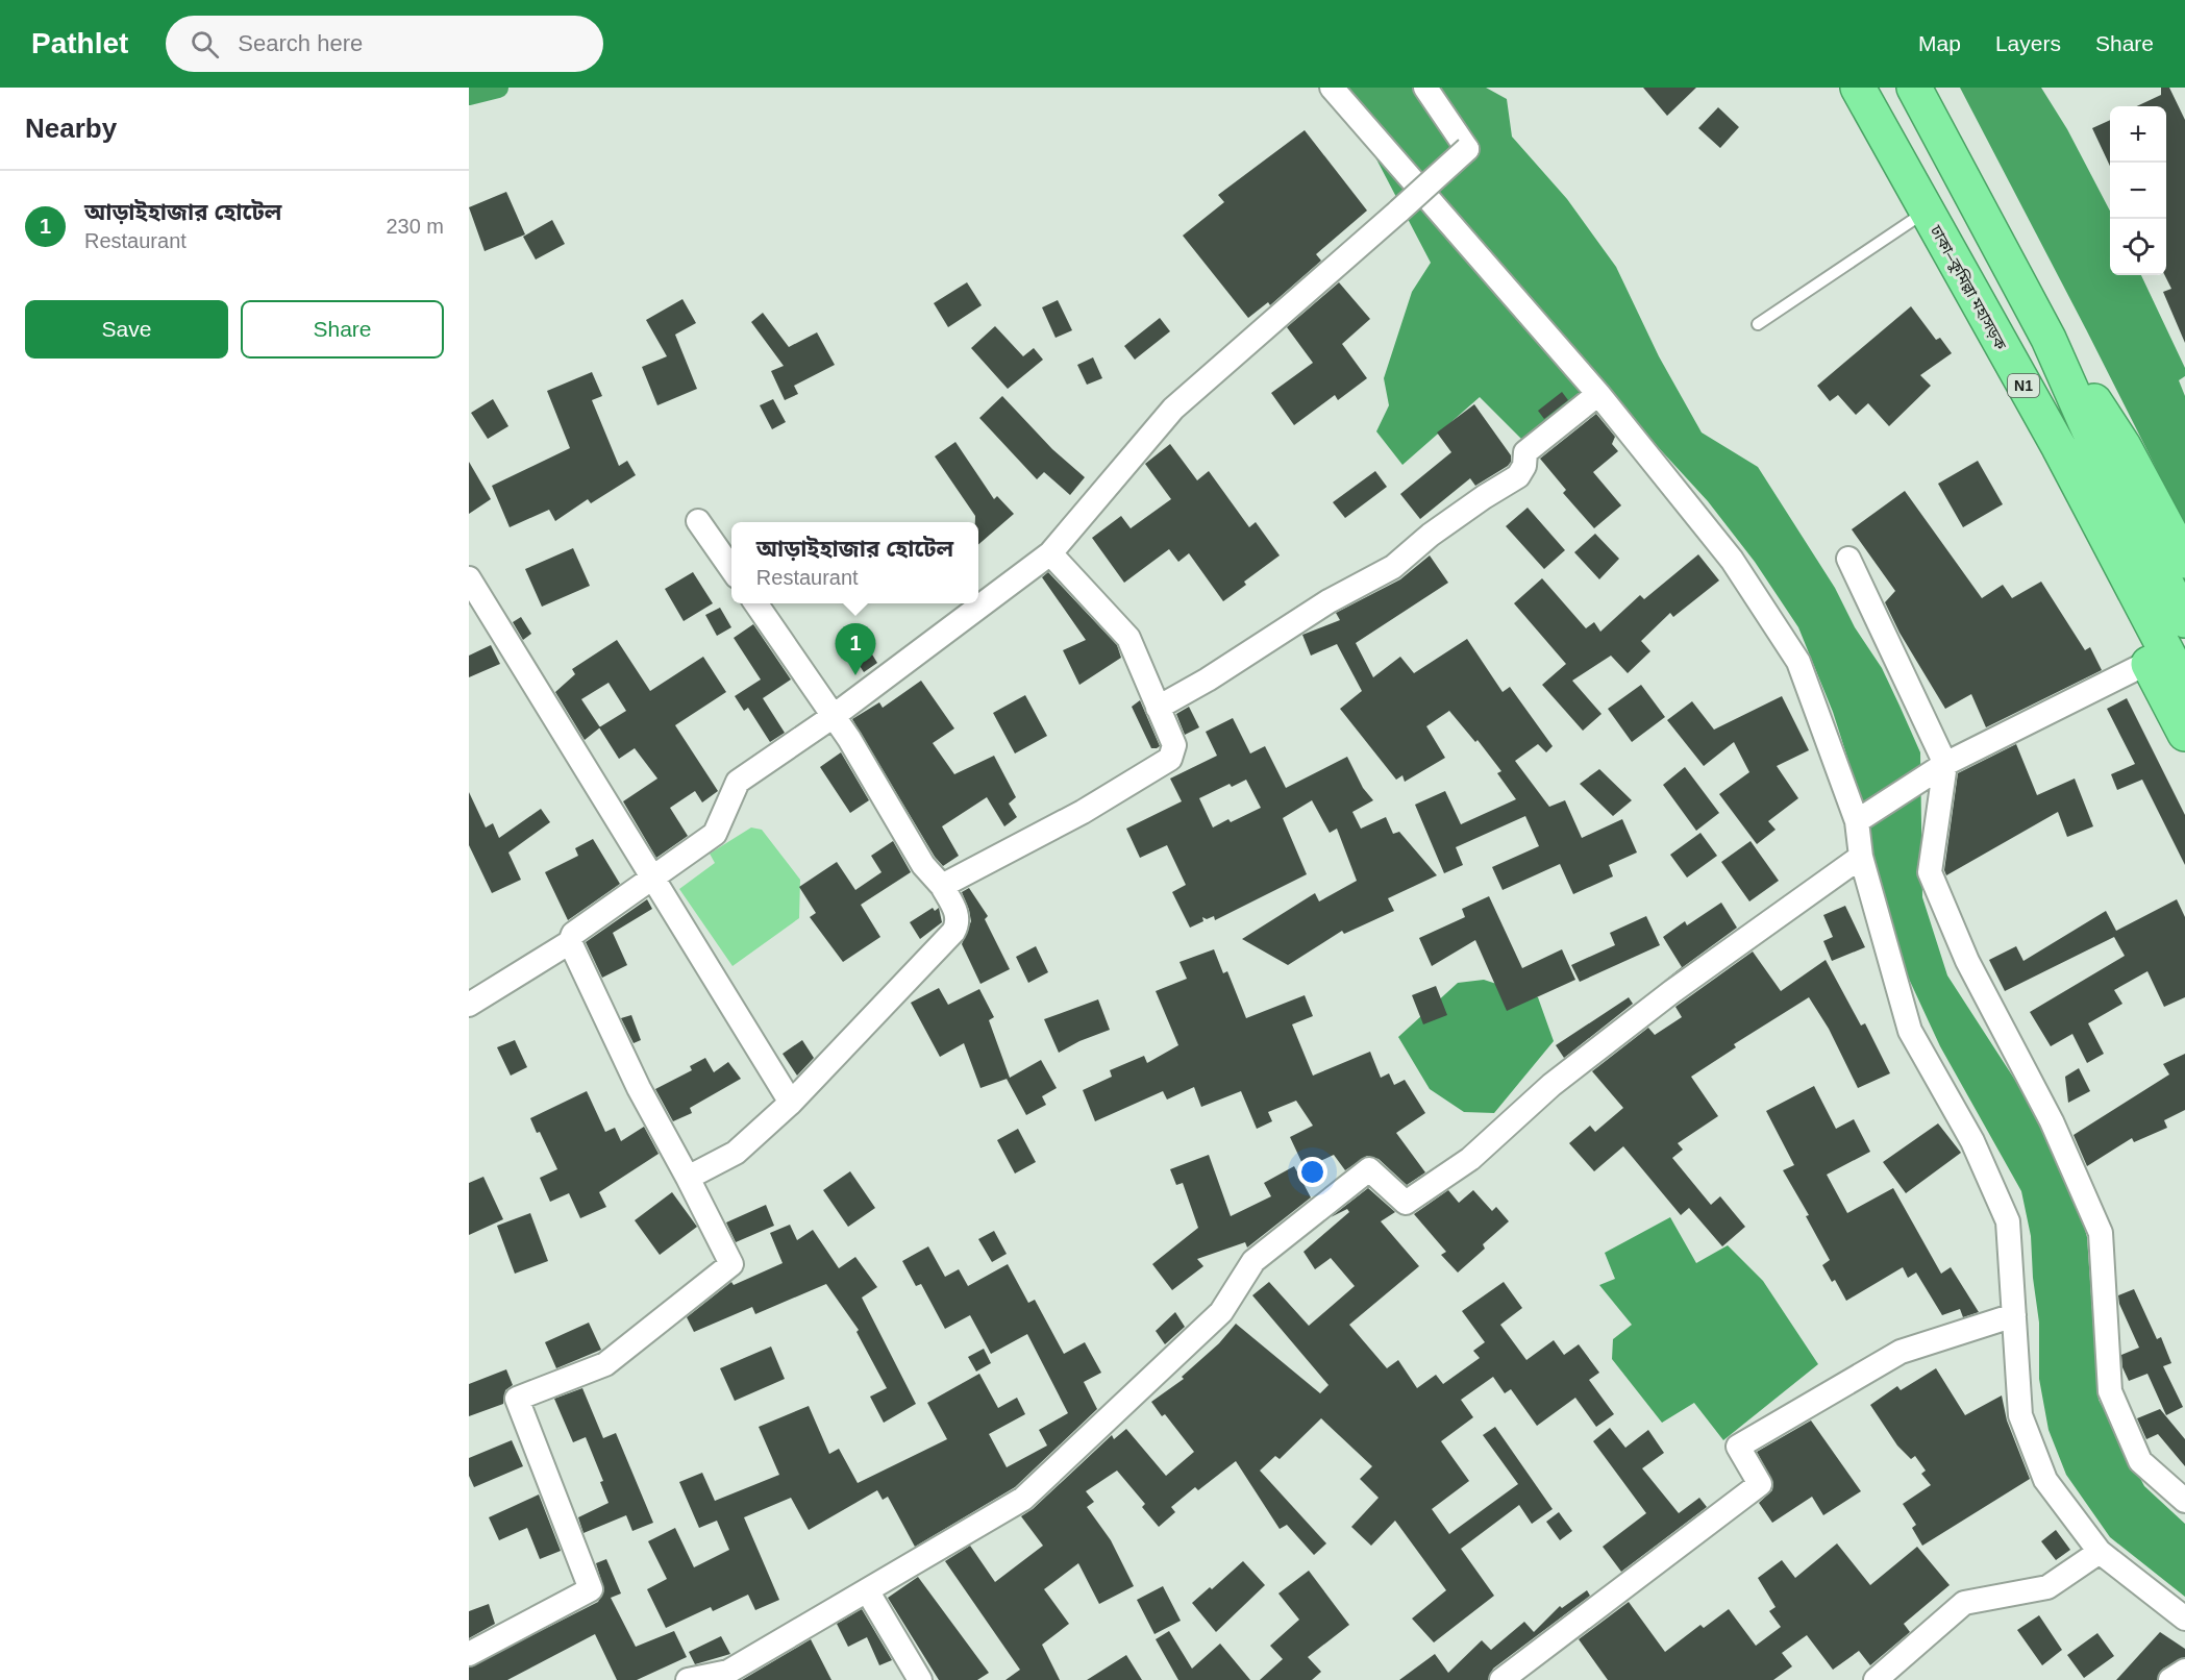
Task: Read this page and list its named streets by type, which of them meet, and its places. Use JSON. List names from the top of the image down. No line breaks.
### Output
{"streets":{"highway":["ঢাকা–কুমিল্লা মহাসড়ক","N1"]},"page":{"header":"Pathlet","search":"Search here","nav":["Map","Layers","Share"],"heading":"Nearby","map_buttons":["+","−"],"list":[{"mark":"1","name":"আড়াইহাজার হোটেল","note":"Restaurant","value":"230 m"}],"buttons":["Save","Share"],"popup":["আড়াইহাজার হোটেল","Restaurant"],"pins":"1"}}
